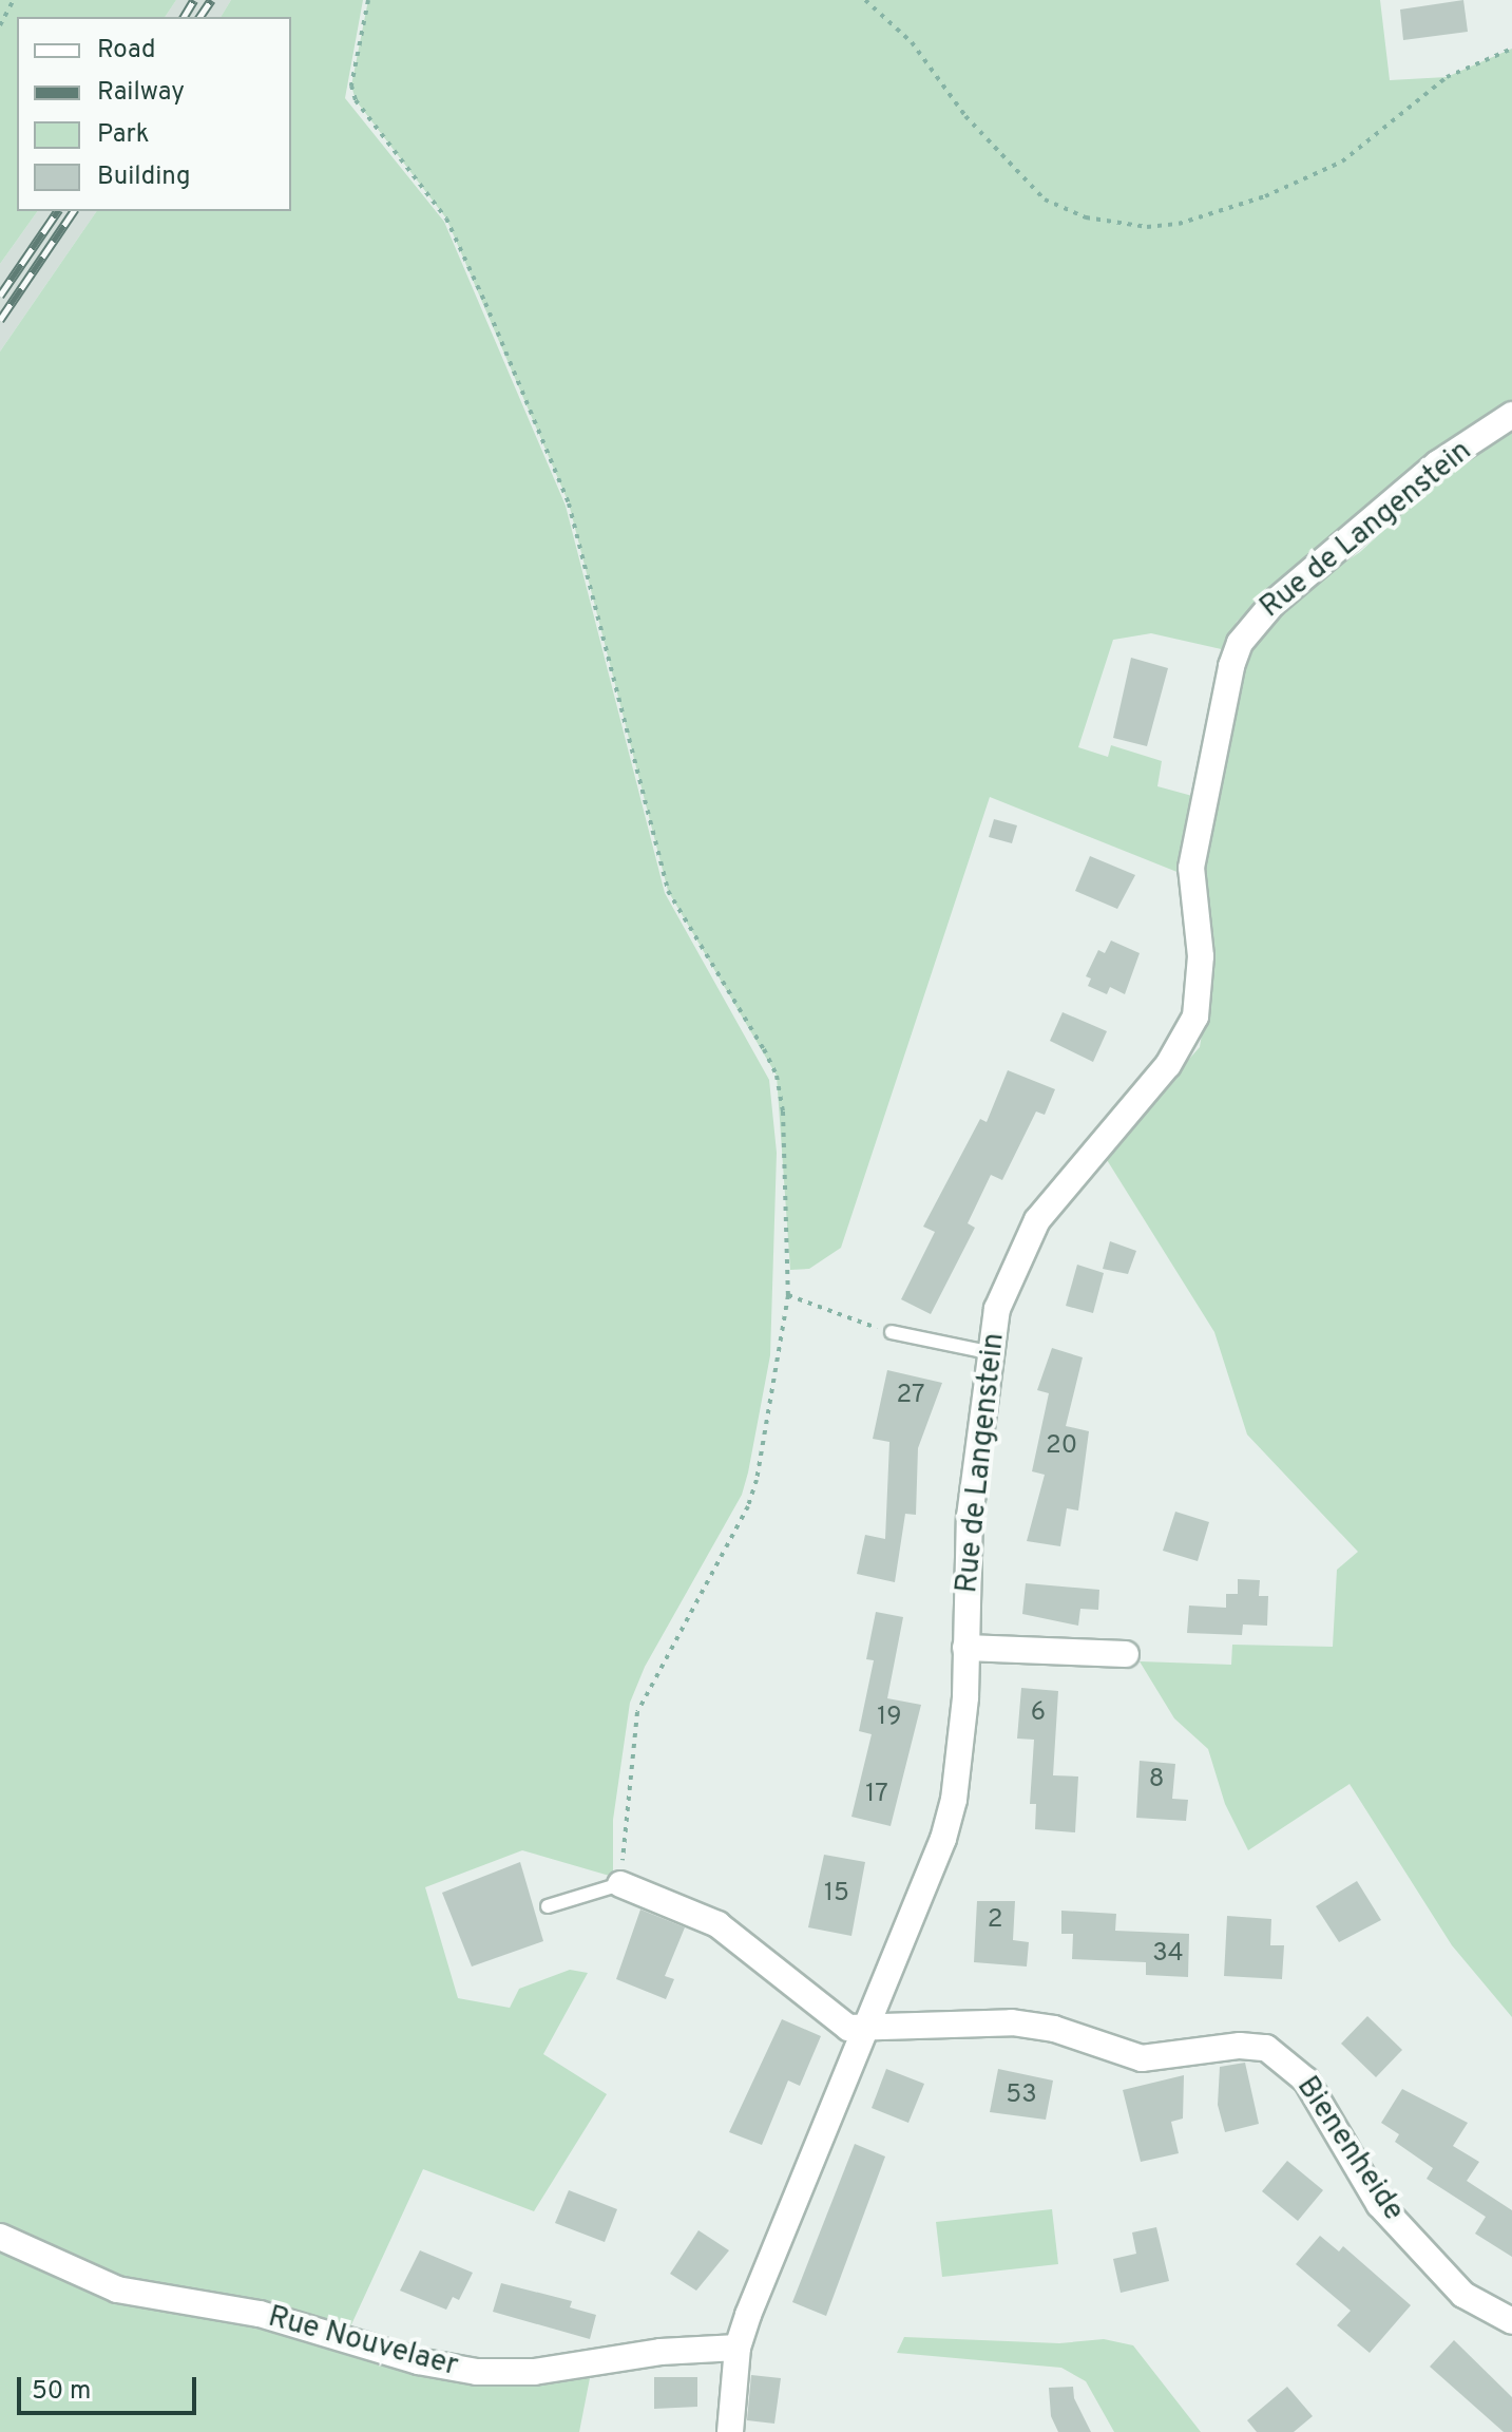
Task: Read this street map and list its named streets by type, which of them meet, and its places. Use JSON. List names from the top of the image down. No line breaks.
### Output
{"streets":{"street":["Rue de Langenstein","Bienenheide","Rue Nouvelaer"]},"crossings":[["Rue de Langenstein","Bienenheide"]],"house_numbers":["27","20","6","19","8","17","15","2","34","53"],"legend":["Road","Railway","Park","Building"],"scale_bar":"50 m"}
